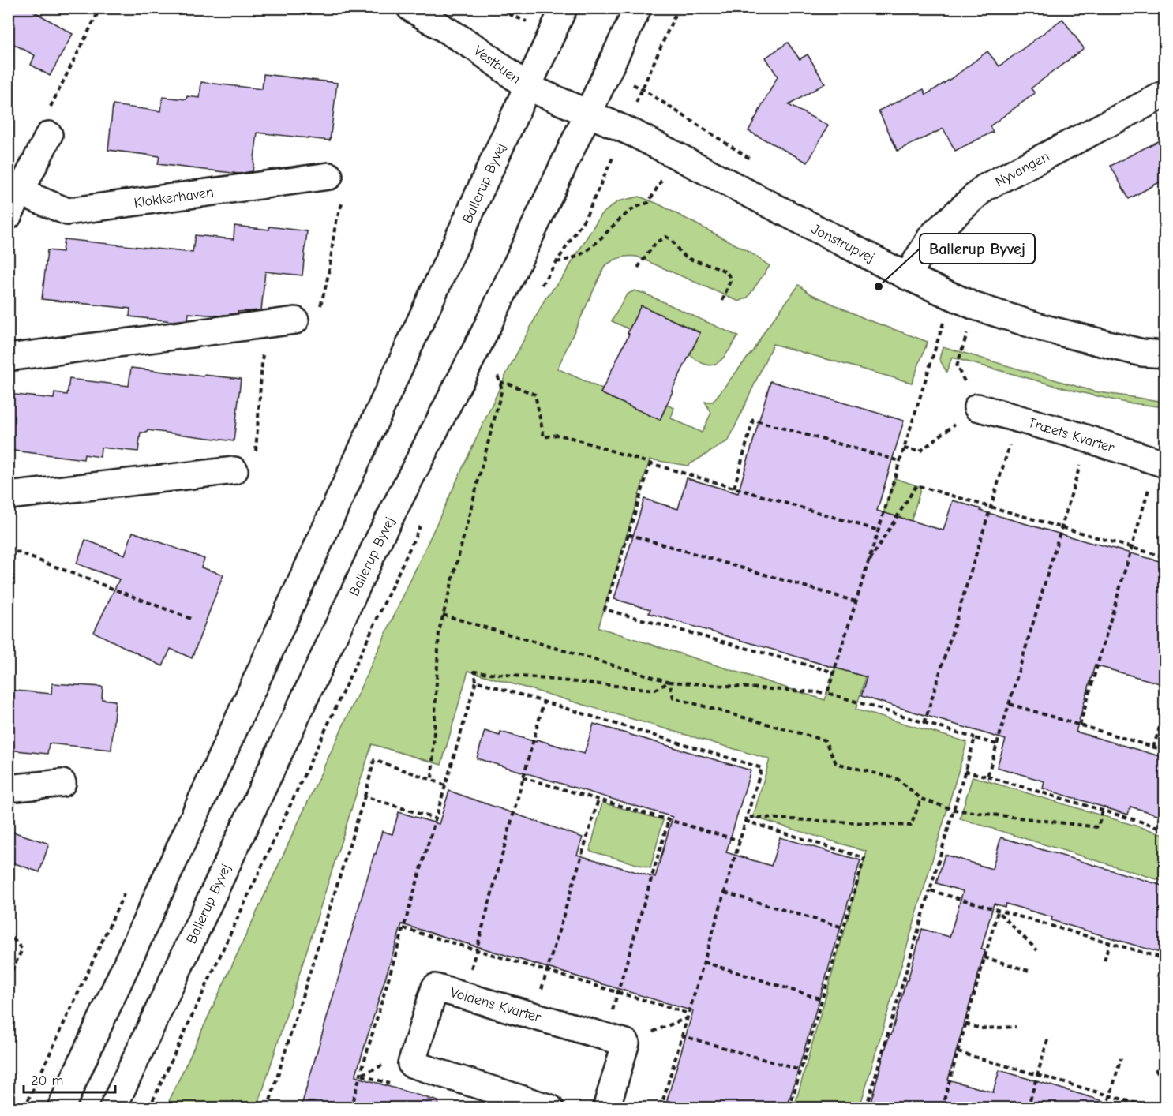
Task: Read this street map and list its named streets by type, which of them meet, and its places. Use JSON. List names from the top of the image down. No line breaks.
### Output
{"streets":{"street":["Vestbuen","Nyvangen","Ballerup Byvej","Klokkerhaven","Jonstrupvej","Træets Kvarter","Voldens Kvarter"]},"crossings":[["Vestbuen","Ballerup Byvej"],["Vestbuen","Jonstrupvej"],["Nyvangen","Jonstrupvej"],["Ballerup Byvej","Jonstrupvej"]],"places":["Ballerup Byvej"],"scale_bar":"20 m"}
